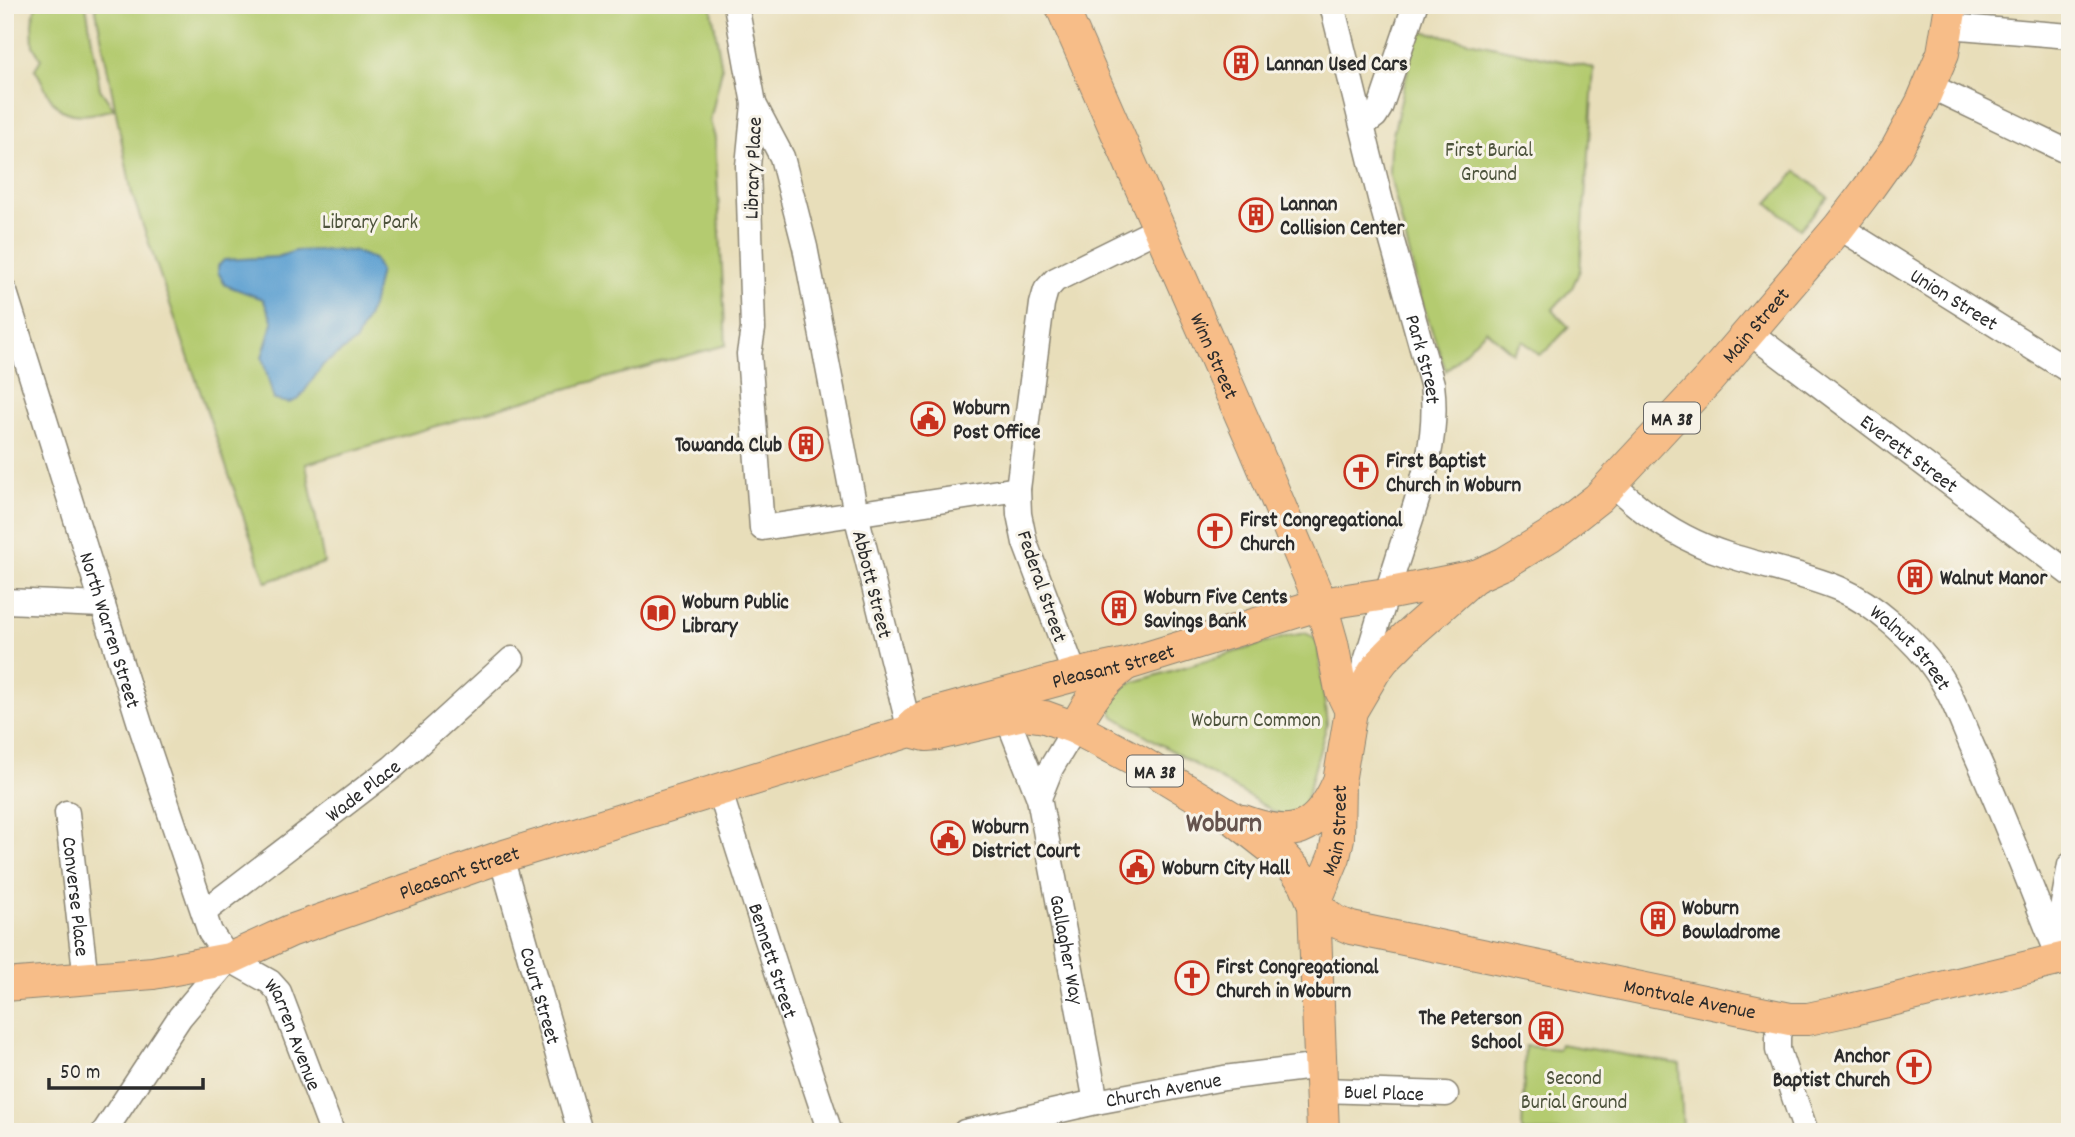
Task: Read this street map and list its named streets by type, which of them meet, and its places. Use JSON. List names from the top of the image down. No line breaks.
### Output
{"streets":{"main road":["Main Street","Winn Street","MA 38","Pleasant Street","Montvale Avenue"],"street":["Library Place","Union Street","Park Street","Everett Street","Abbott Street","Federal Street","North Warren Street","Walnut Street","Wade Place","Converse Place","Gallagher Way","Bennett Street","Court Street","Warren Avenue","Church Avenue","Buel Place"]},"crossings":[["Library Place","Abbott Street"],["Union Street","Main Street"],["Main Street","Winn Street"],["Main Street","Park Street"],["Main Street","MA 38"],["Main Street","Everett Street"],["Main Street","Walnut Street"],["Main Street","Pleasant Street"],["Main Street","Montvale Avenue"],["Main Street","Church Avenue"],["Main Street","Buel Place"],["Winn Street","Park Street"],["Winn Street","Federal Street"],["Winn Street","Pleasant Street"],["MA 38","Pleasant Street"],["MA 38","Montvale Avenue"],["Abbott Street","Federal Street"],["Abbott Street","Pleasant Street"],["Federal Street","Pleasant Street"],["North Warren Street","Pleasant Street"],["North Warren Street","Wade Place"],["North Warren Street","Warren Avenue"],["Walnut Street","Montvale Avenue"],["Pleasant Street","Converse Place"],["Pleasant Street","Gallagher Way"],["Pleasant Street","Bennett Street"],["Pleasant Street","Court Street"],["Pleasant Street","Warren Avenue"],["Gallagher Way","Church Avenue"],["Church Avenue","Buel Place"]],"districts":["Woburn"],"parks":["First Burial Ground","Library Park","Woburn Common","Second Burial Ground"],"places":{"building":["Lannan Used Cars","Lannan Collision Center","Towanda Club","Walnut Manor","Woburn Five Cents Savings Bank","Woburn Bowladrome","The Peterson School"],"public building":["Woburn Post Office","Woburn District Court","Woburn City Hall"],"church":["First Baptist Church in Woburn","First Congregational Church","First Congregational Church in Woburn","Anchor Baptist Church"],"library":["Woburn Public Library"]},"scale_bar":"50 m"}
